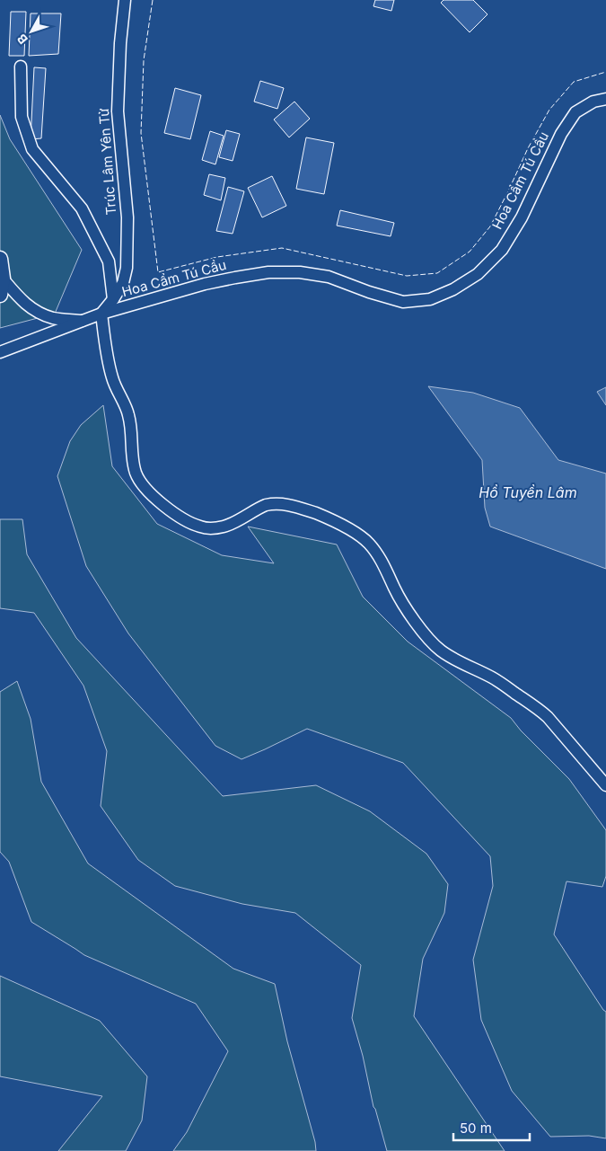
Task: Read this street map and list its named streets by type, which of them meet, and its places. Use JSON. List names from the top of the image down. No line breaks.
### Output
{"streets":{"street":["Trúc Lâm Yên Tử","Hoa Cẩm Tú Cầu"]},"crossings":[["Trúc Lâm Yên Tử","Hoa Cẩm Tú Cầu"]],"water":["Hồ Tuyền Lâm"],"scale_bar":"50 m","north":"bottom left"}
